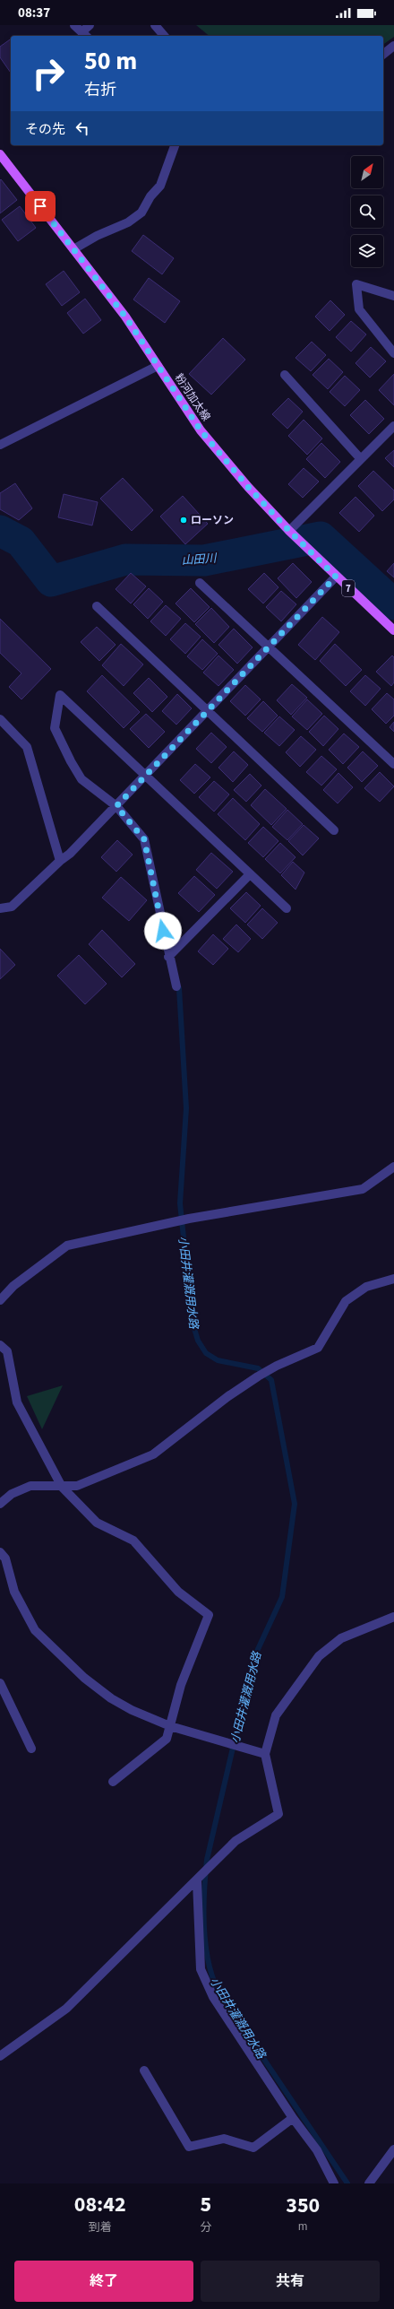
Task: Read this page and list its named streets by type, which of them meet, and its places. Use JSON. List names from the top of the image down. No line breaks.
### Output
{"streets":{"main road":["粉河加太線","7"]},"water":["山田川","小田井灌漑用水路"],"places":["ローソン"],"north":"top right","page":{"status":"08:37","turn":["50 m","右折"],"then":"その先","eta":["08:42","到着","5","分","350","m"],"buttons":["終了","共有"]}}
